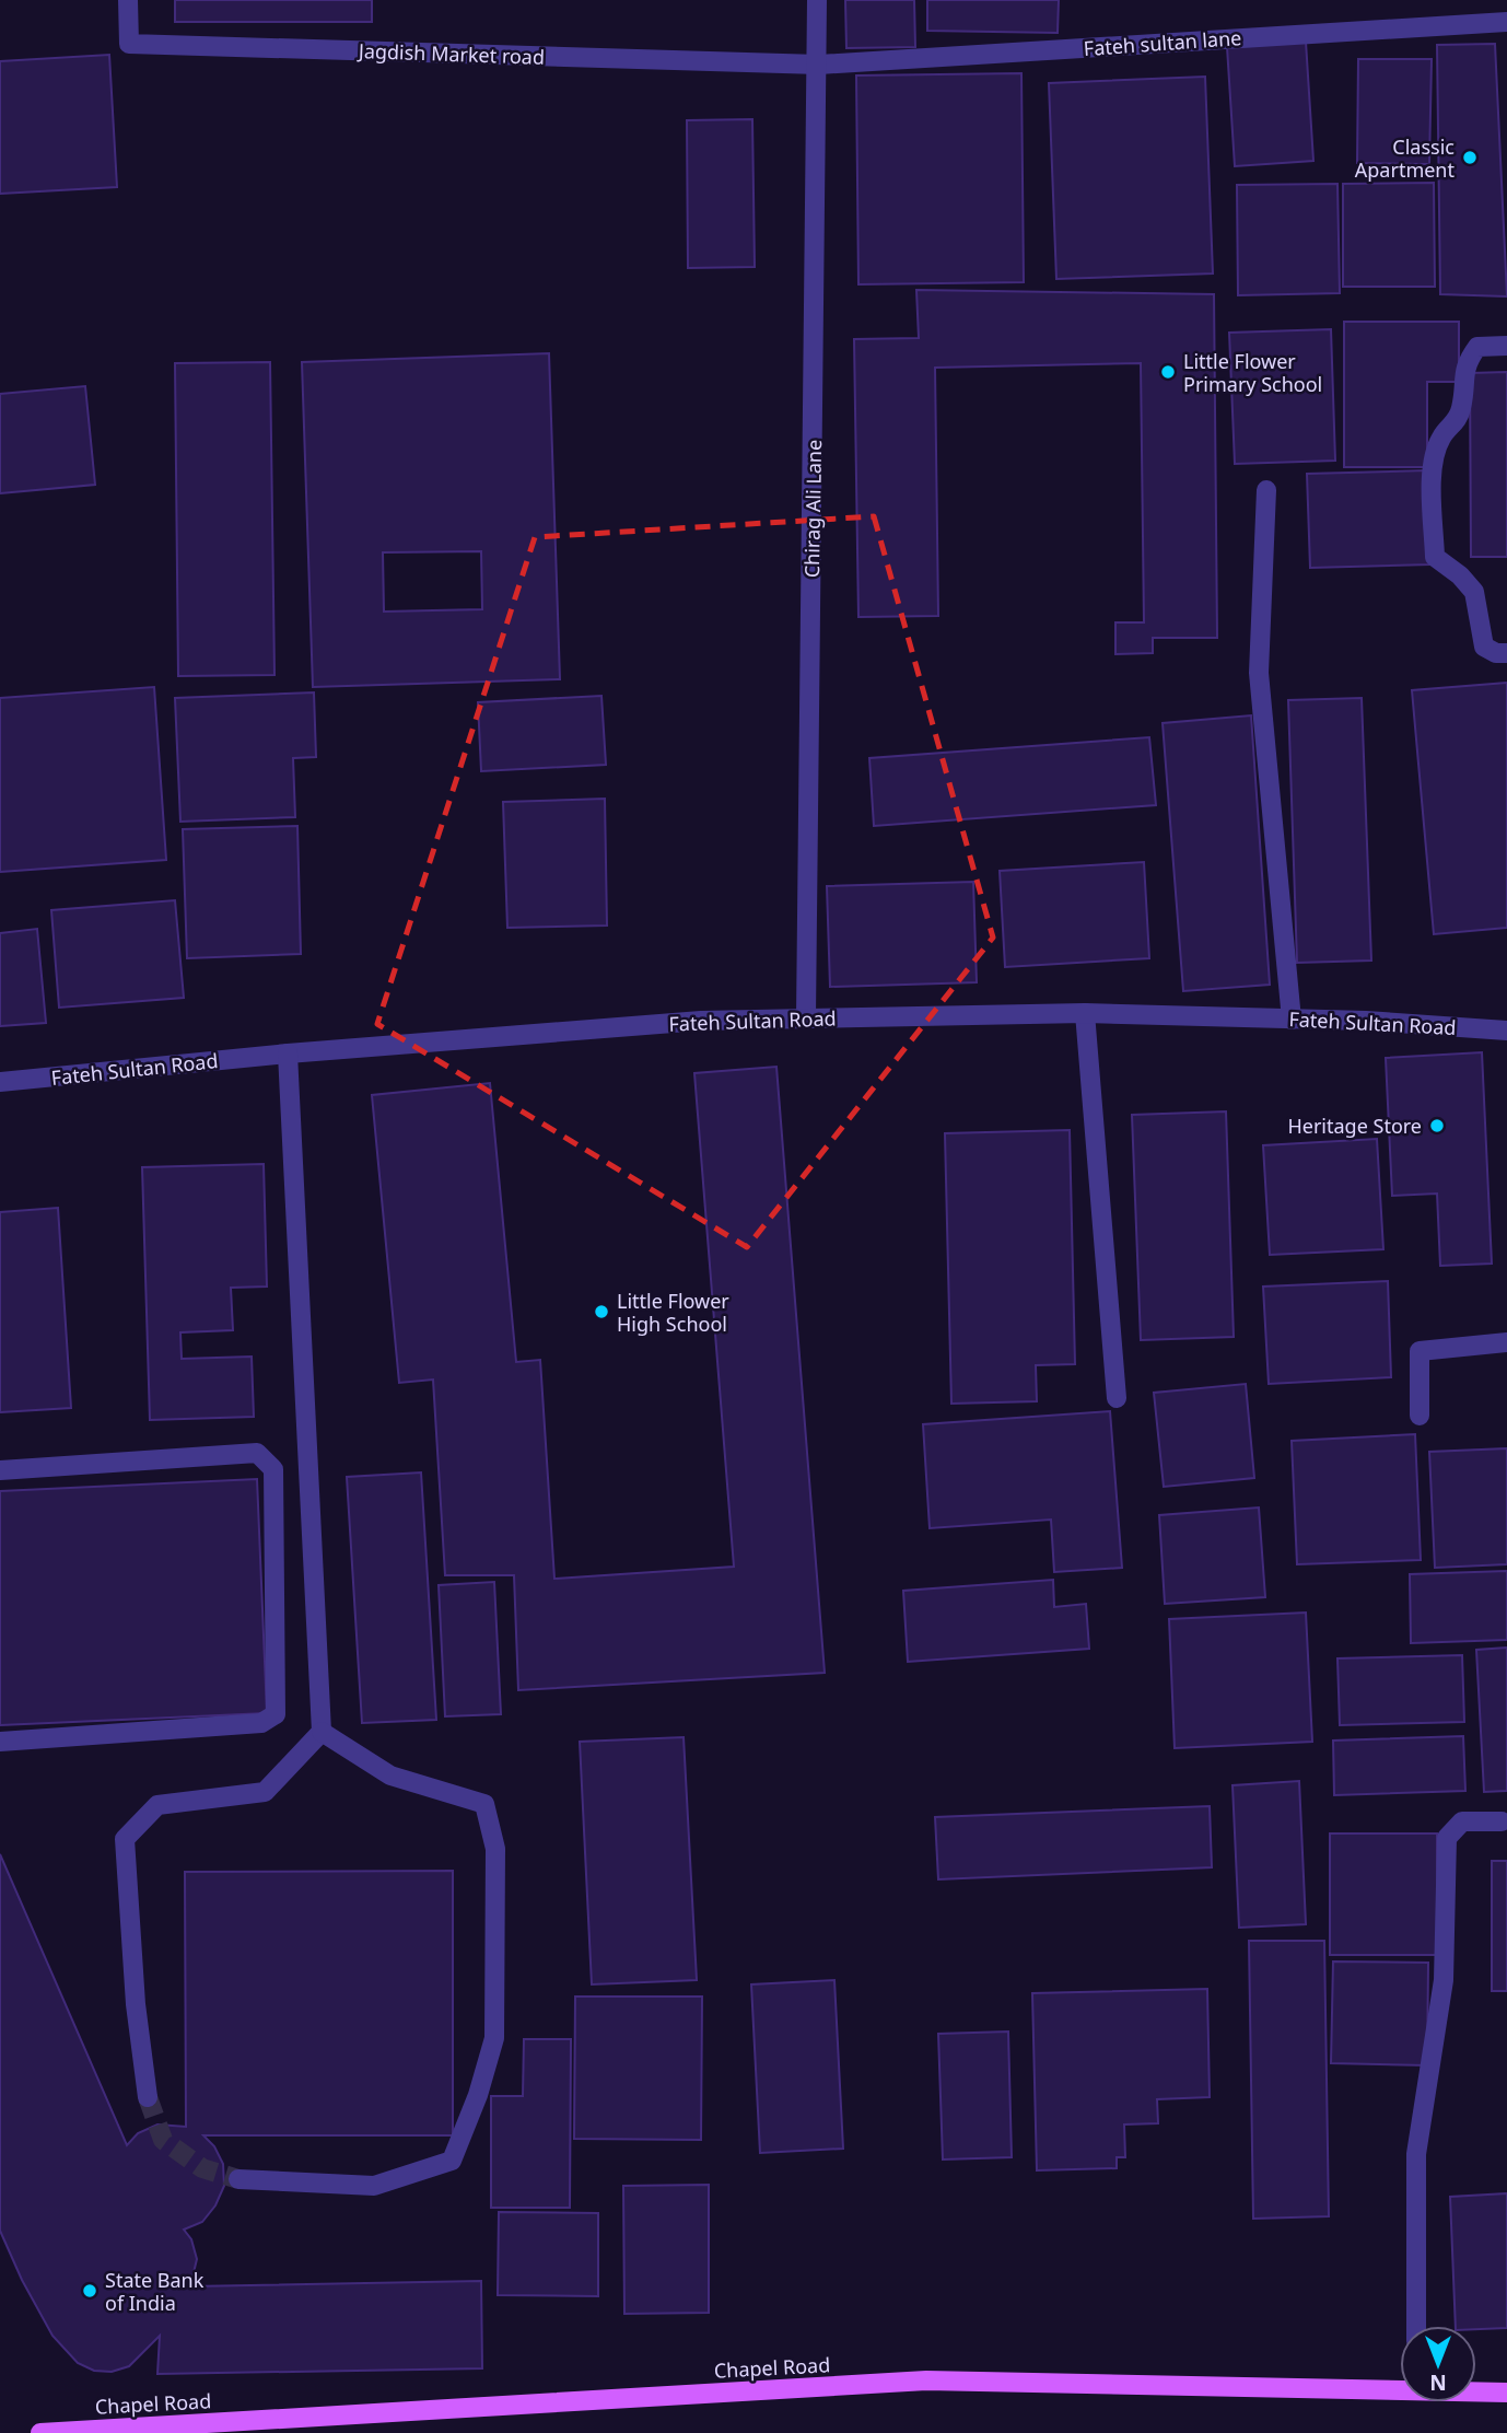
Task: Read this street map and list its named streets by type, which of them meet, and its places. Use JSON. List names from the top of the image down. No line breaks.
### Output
{"streets":{"main road":["Chapel Road"],"street":["Fateh sultan lane","Jagdish Market road","Chirag Ali Lane","Fateh Sultan Road"]},"crossings":[["Fateh sultan lane","Jagdish Market road"],["Fateh sultan lane","Chirag Ali Lane"],["Jagdish Market road","Chirag Ali Lane"],["Chirag Ali Lane","Fateh Sultan Road"]],"places":["Classic Apartment","Little Flower Primary School","Heritage Store","Little Flower High School","State Bank of India"],"north":"bottom"}
